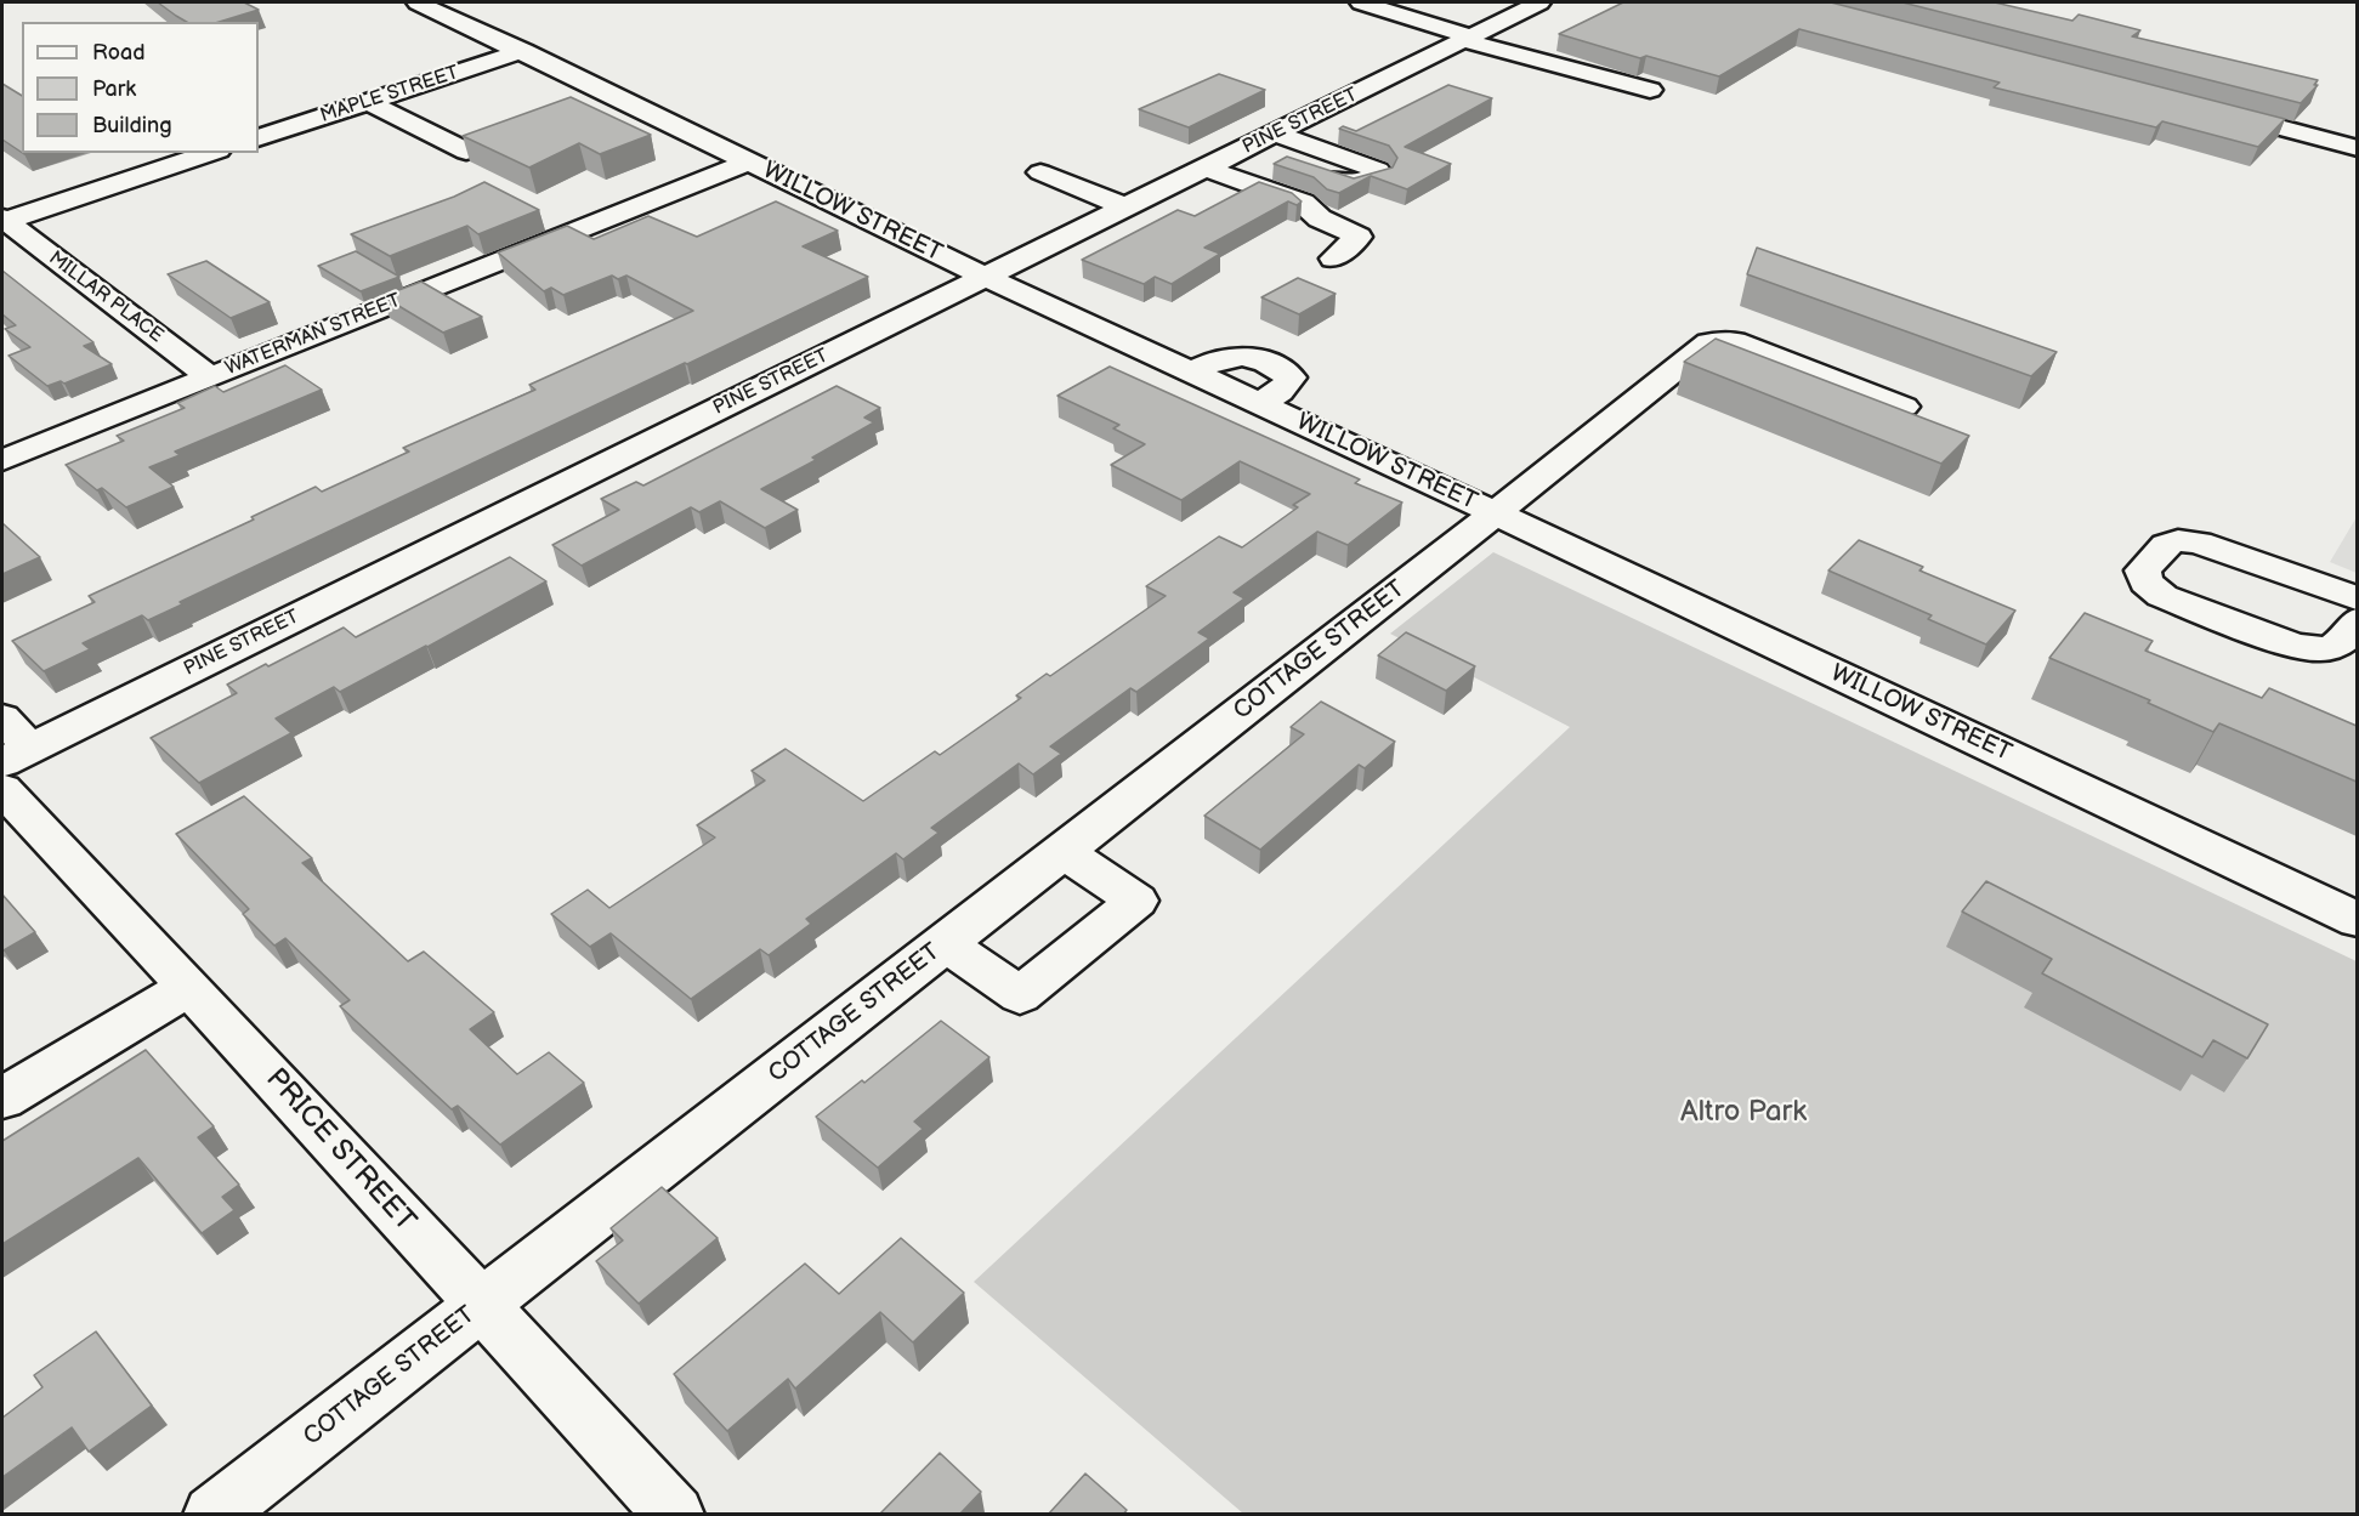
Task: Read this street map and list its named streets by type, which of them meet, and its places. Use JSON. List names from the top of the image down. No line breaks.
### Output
{"streets":{"street":["MAPLE STREET","PINE STREET","WILLOW STREET","MILLAR PLACE","WATERMAN STREET","COTTAGE STREET","PRICE STREET"]},"crossings":[["MAPLE STREET","WILLOW STREET"],["PINE STREET","WILLOW STREET"],["WILLOW STREET","WATERMAN STREET"],["WILLOW STREET","COTTAGE STREET"],["MILLAR PLACE","WATERMAN STREET"],["COTTAGE STREET","PRICE STREET"]],"parks":["Altro Park"],"legend":["Road","Park","Building"]}
